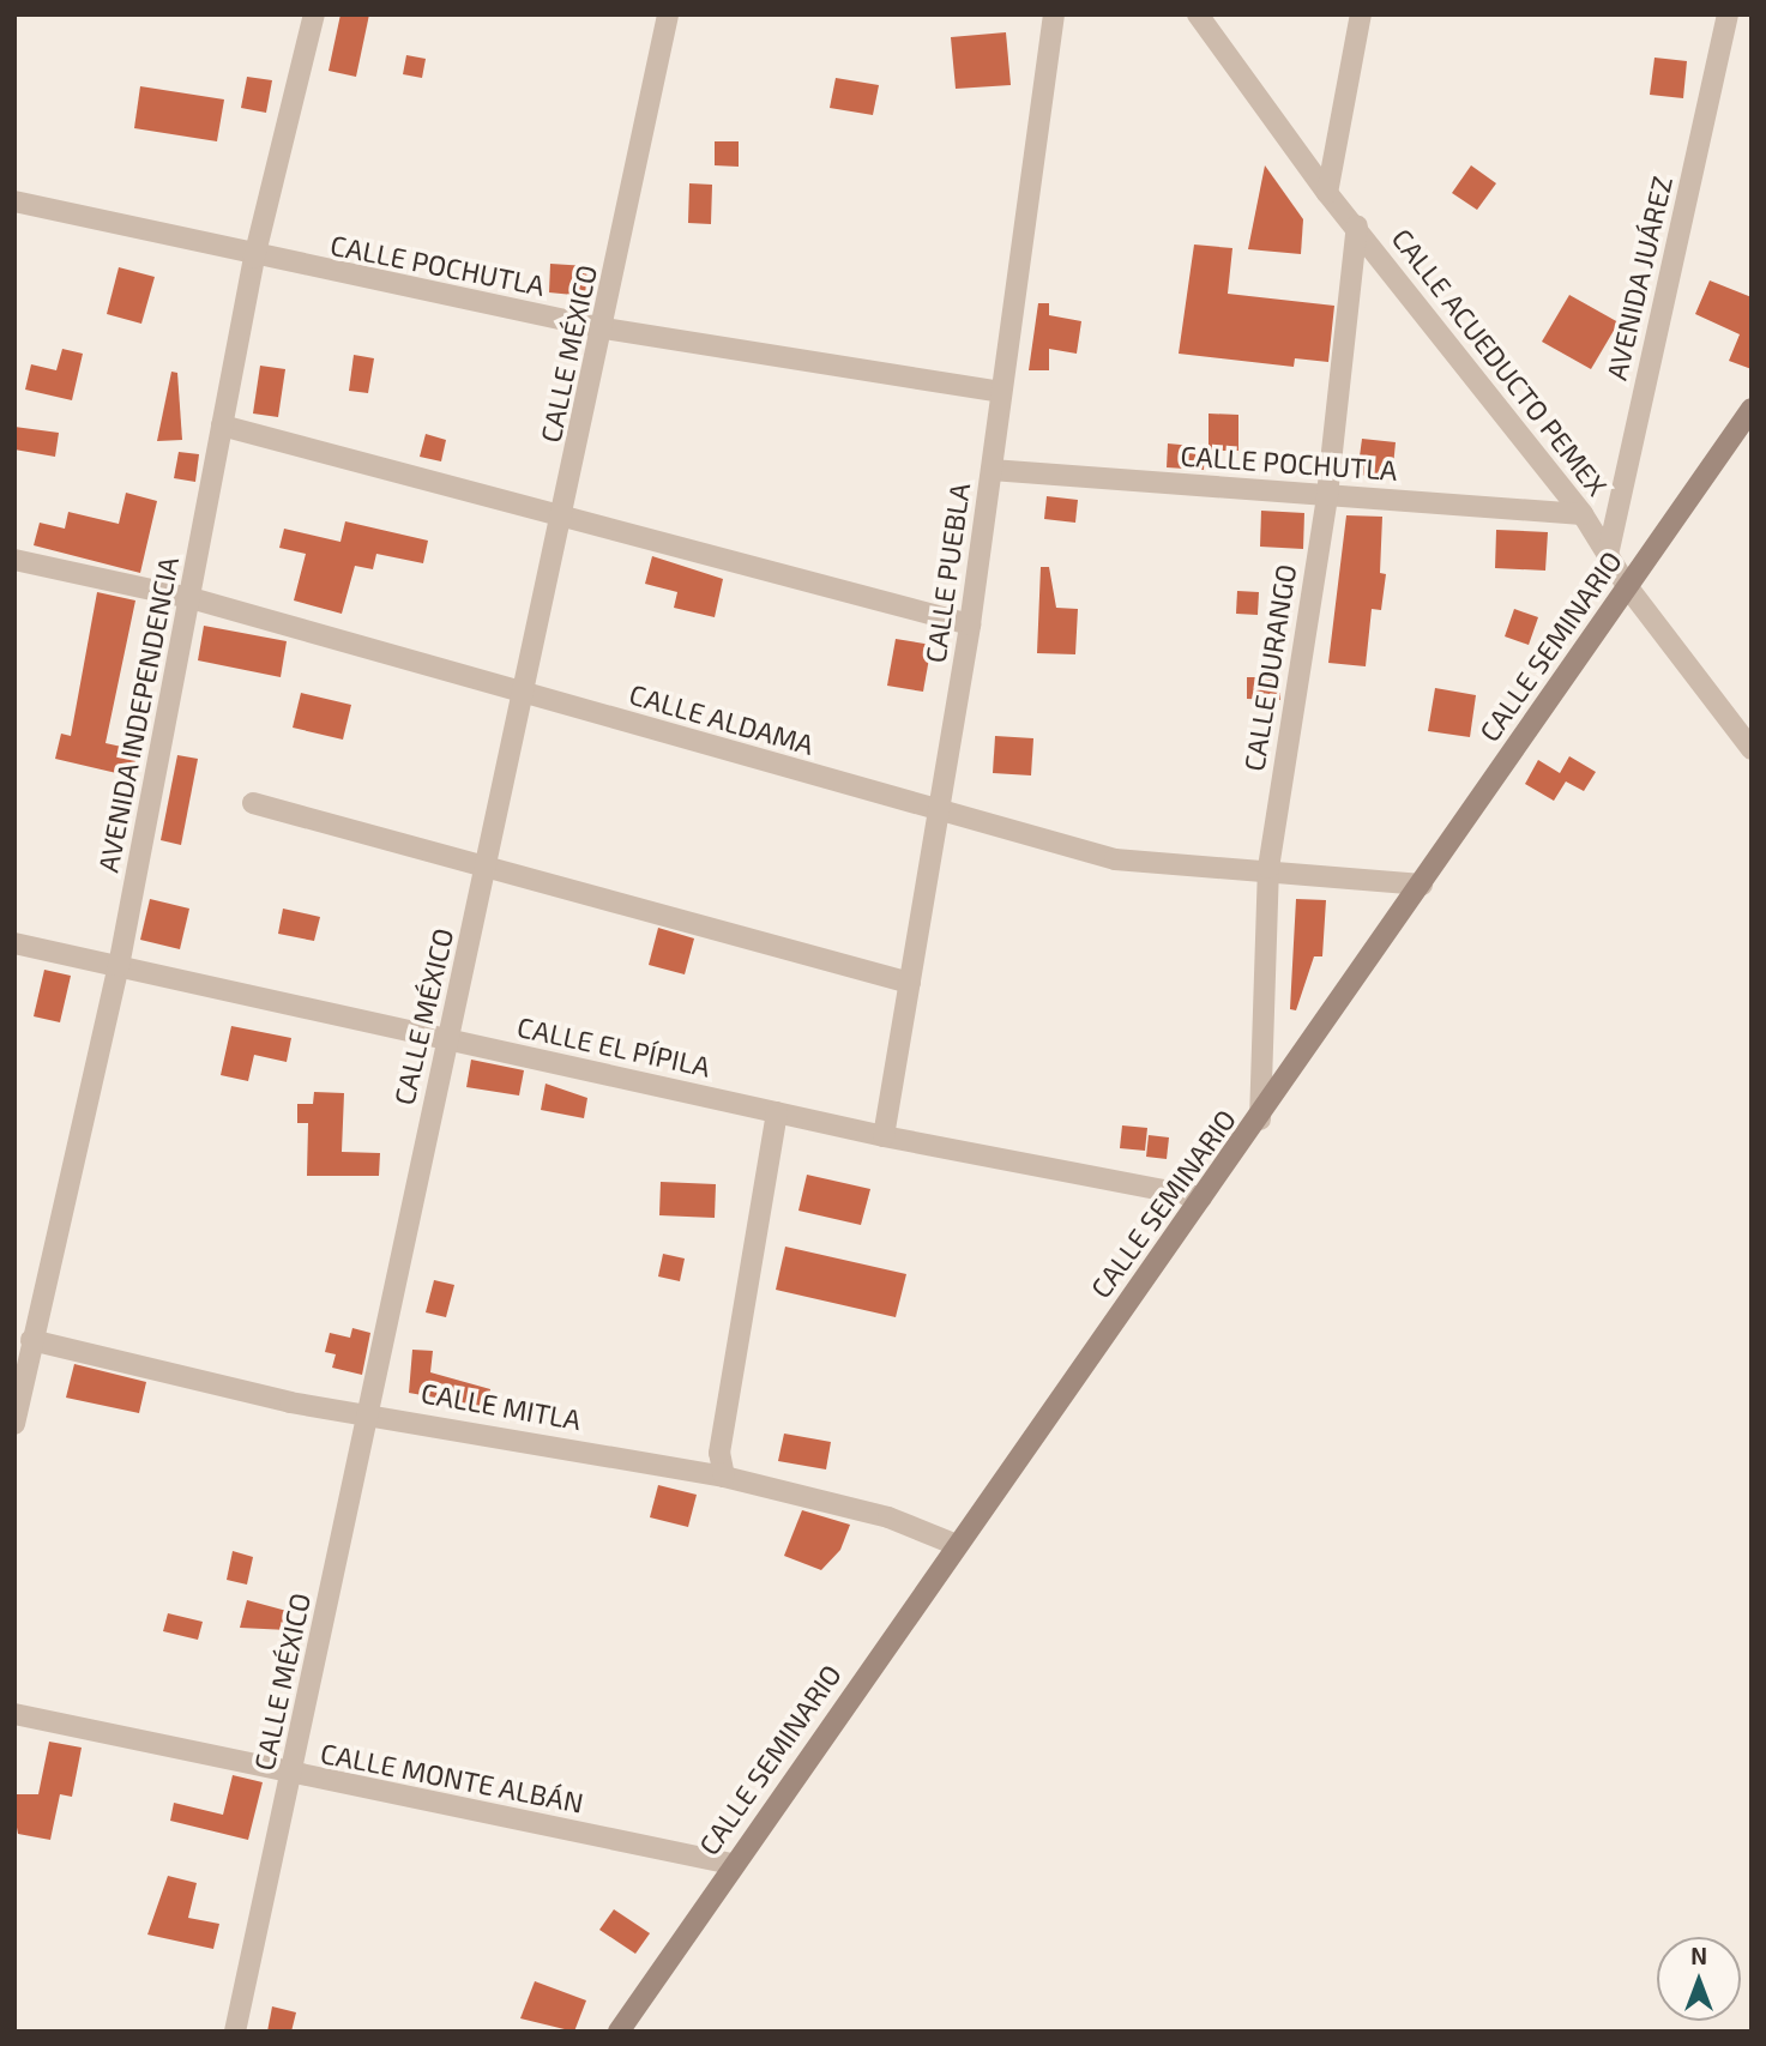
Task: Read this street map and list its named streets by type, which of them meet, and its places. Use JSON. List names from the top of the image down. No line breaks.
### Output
{"streets":{"street":["CALLE POCHUTLA","AVENIDA JUÁREZ","CALLE MÉXICO","CALLE ACUEDUCTO PEMEX","CALLE PUEBLA","CALLE SEMINARIO","CALLE DURANGO","AVENIDA INDEPENDENCIA","CALLE ALDAMA","CALLE EL PÍPILA","CALLE MITLA","CALLE MONTE ALBÁN"]},"crossings":[["CALLE POCHUTLA","CALLE MÉXICO"],["CALLE POCHUTLA","CALLE ACUEDUCTO PEMEX"],["CALLE POCHUTLA","CALLE PUEBLA"],["CALLE POCHUTLA","CALLE DURANGO"],["CALLE POCHUTLA","AVENIDA INDEPENDENCIA"],["AVENIDA JUÁREZ","CALLE ACUEDUCTO PEMEX"],["CALLE MÉXICO","CALLE ALDAMA"],["CALLE MÉXICO","CALLE EL PÍPILA"],["CALLE MÉXICO","CALLE MITLA"],["CALLE MÉXICO","CALLE MONTE ALBÁN"],["CALLE ACUEDUCTO PEMEX","CALLE SEMINARIO"],["CALLE ACUEDUCTO PEMEX","CALLE DURANGO"],["CALLE PUEBLA","CALLE ALDAMA"],["CALLE PUEBLA","CALLE EL PÍPILA"],["CALLE SEMINARIO","CALLE DURANGO"],["CALLE SEMINARIO","CALLE ALDAMA"],["CALLE SEMINARIO","CALLE EL PÍPILA"],["CALLE SEMINARIO","CALLE MITLA"],["CALLE SEMINARIO","CALLE MONTE ALBÁN"],["CALLE DURANGO","CALLE ALDAMA"],["AVENIDA INDEPENDENCIA","CALLE ALDAMA"],["AVENIDA INDEPENDENCIA","CALLE EL PÍPILA"],["AVENIDA INDEPENDENCIA","CALLE MITLA"]],"north":"top"}
